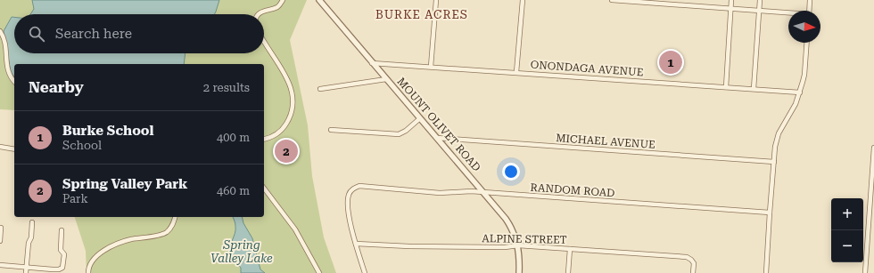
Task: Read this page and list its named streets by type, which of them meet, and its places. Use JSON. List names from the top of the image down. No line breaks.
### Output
{"streets":{"street":["ONONDAGA AVENUE","MOUNT OLIVET ROAD","MICHAEL AVENUE","RANDOM ROAD","ALPINE STREET"]},"crossings":[["ONONDAGA AVENUE","MOUNT OLIVET ROAD"],["MOUNT OLIVET ROAD","MICHAEL AVENUE"],["MOUNT OLIVET ROAD","RANDOM ROAD"],["MOUNT OLIVET ROAD","ALPINE STREET"],["RANDOM ROAD","ALPINE STREET"]],"districts":["BURKE ACRES"],"water":["Spring Valley Lake"],"north":"right","page":{"search":"Search here","pins":["1","2"],"heading":["Nearby","2 results"],"list":[{"mark":"1","name":"Burke School","note":"School","value":"400 m"},{"mark":"2","name":"Spring Valley Park","note":"Park","value":"460 m"}],"map_buttons":["+","−"]}}
